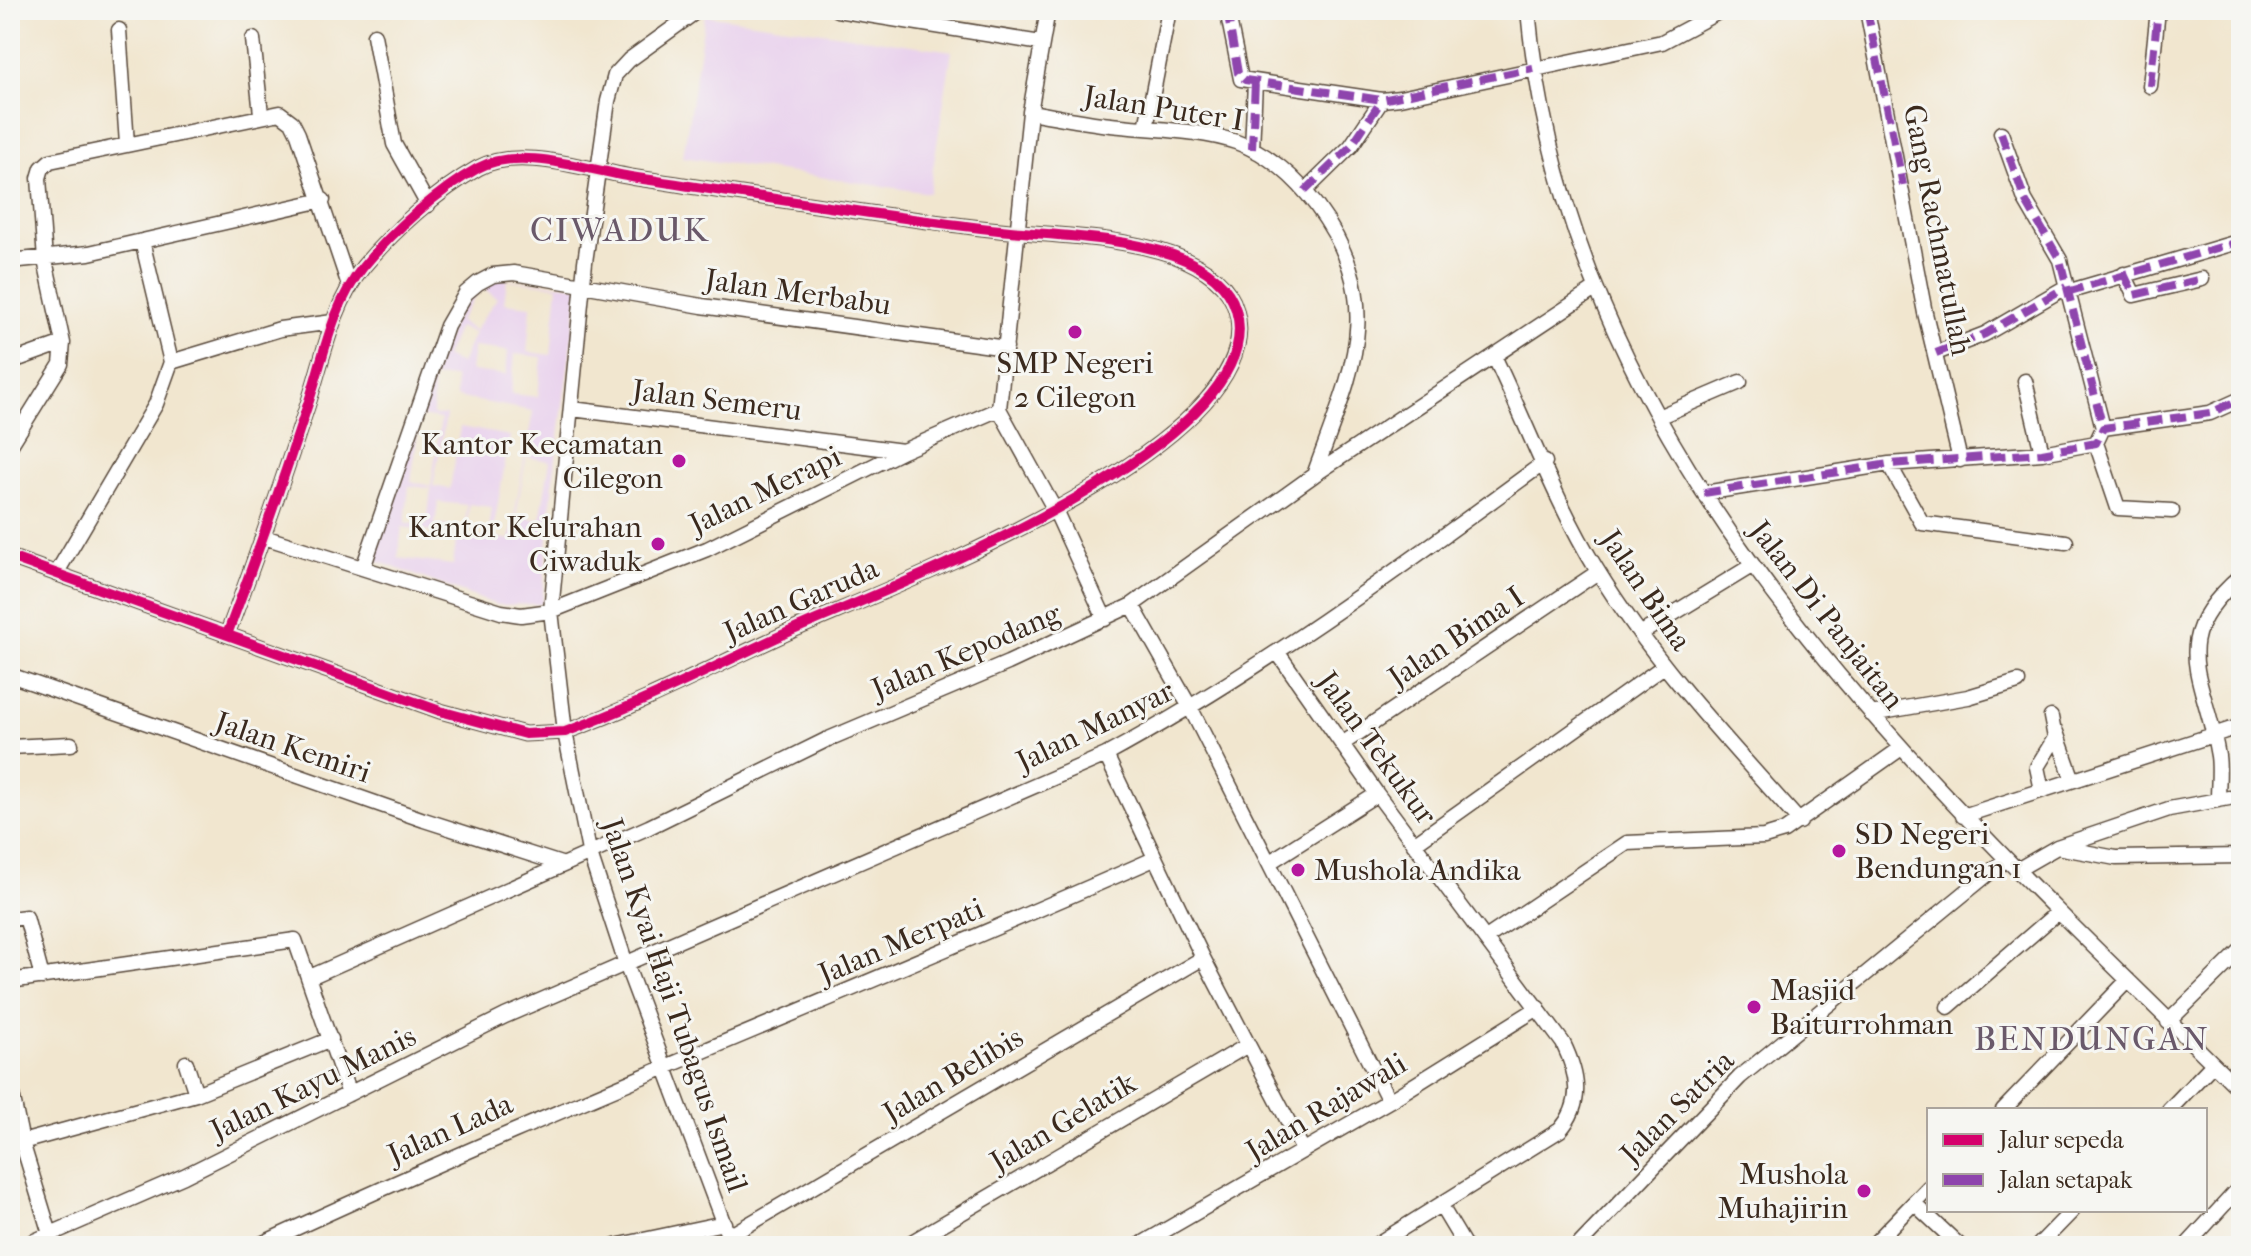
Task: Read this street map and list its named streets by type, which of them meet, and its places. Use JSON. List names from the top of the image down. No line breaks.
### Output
{"streets":{"street":["Jalan Puter I","Gang Rachmatullah","Jalan Merbabu","Jalan Semeru","Jalan Merapi","Jalan Bima","Jalan Garuda","Jalan Di Panjaitan","Jalan Bima I","Jalan Kepodang","Jalan Manyar","Jalan Kemiri","Jalan Tekukur","Jalan Merpati","Jalan Kyai Haji Tubagus Ismail","Jalan Belibis","Jalan Kayu Manis","Jalan Rajawali","Jalan Satria","Jalan Gelatik","Jalan Lada"]},"crossings":[["Jalan Puter I","Jalan Kepodang"],["Jalan Merbabu","Jalan Merapi"],["Jalan Merbabu","Jalan Kyai Haji Tubagus Ismail"],["Jalan Semeru","Jalan Merapi"],["Jalan Semeru","Jalan Kyai Haji Tubagus Ismail"],["Jalan Merapi","Jalan Garuda"],["Jalan Merapi","Jalan Kyai Haji Tubagus Ismail"],["Jalan Bima","Jalan Bima I"],["Jalan Bima","Jalan Kepodang"],["Jalan Bima","Jalan Manyar"],["Jalan Garuda","Jalan Kyai Haji Tubagus Ismail"],["Jalan Di Panjaitan","Jalan Kepodang"],["Jalan Di Panjaitan","Jalan Satria"],["Jalan Bima I","Jalan Tekukur"],["Jalan Kepodang","Jalan Kemiri"],["Jalan Kepodang","Jalan Kyai Haji Tubagus Ismail"],["Jalan Manyar","Jalan Tekukur"],["Jalan Manyar","Jalan Kyai Haji Tubagus Ismail"],["Jalan Manyar","Jalan Kayu Manis"],["Jalan Tekukur","Jalan Rajawali"],["Jalan Merpati","Jalan Kyai Haji Tubagus Ismail"],["Jalan Merpati","Jalan Lada"],["Jalan Kyai Haji Tubagus Ismail","Jalan Belibis"],["Jalan Kyai Haji Tubagus Ismail","Jalan Kayu Manis"],["Jalan Kyai Haji Tubagus Ismail","Jalan Lada"]],"districts":["CIWADUK","BENDUNGAN"],"places":["SMP Negeri 2 Cilegon","Kantor Kecamatan Cilegon","Kantor Kelurahan Ciwaduk","SD Negeri Bendungan 1","Mushola Andika","Masjid Baiturrohman","Mushola Muhajirin"],"legend":["Jalur sepeda","Jalan setapak"]}
